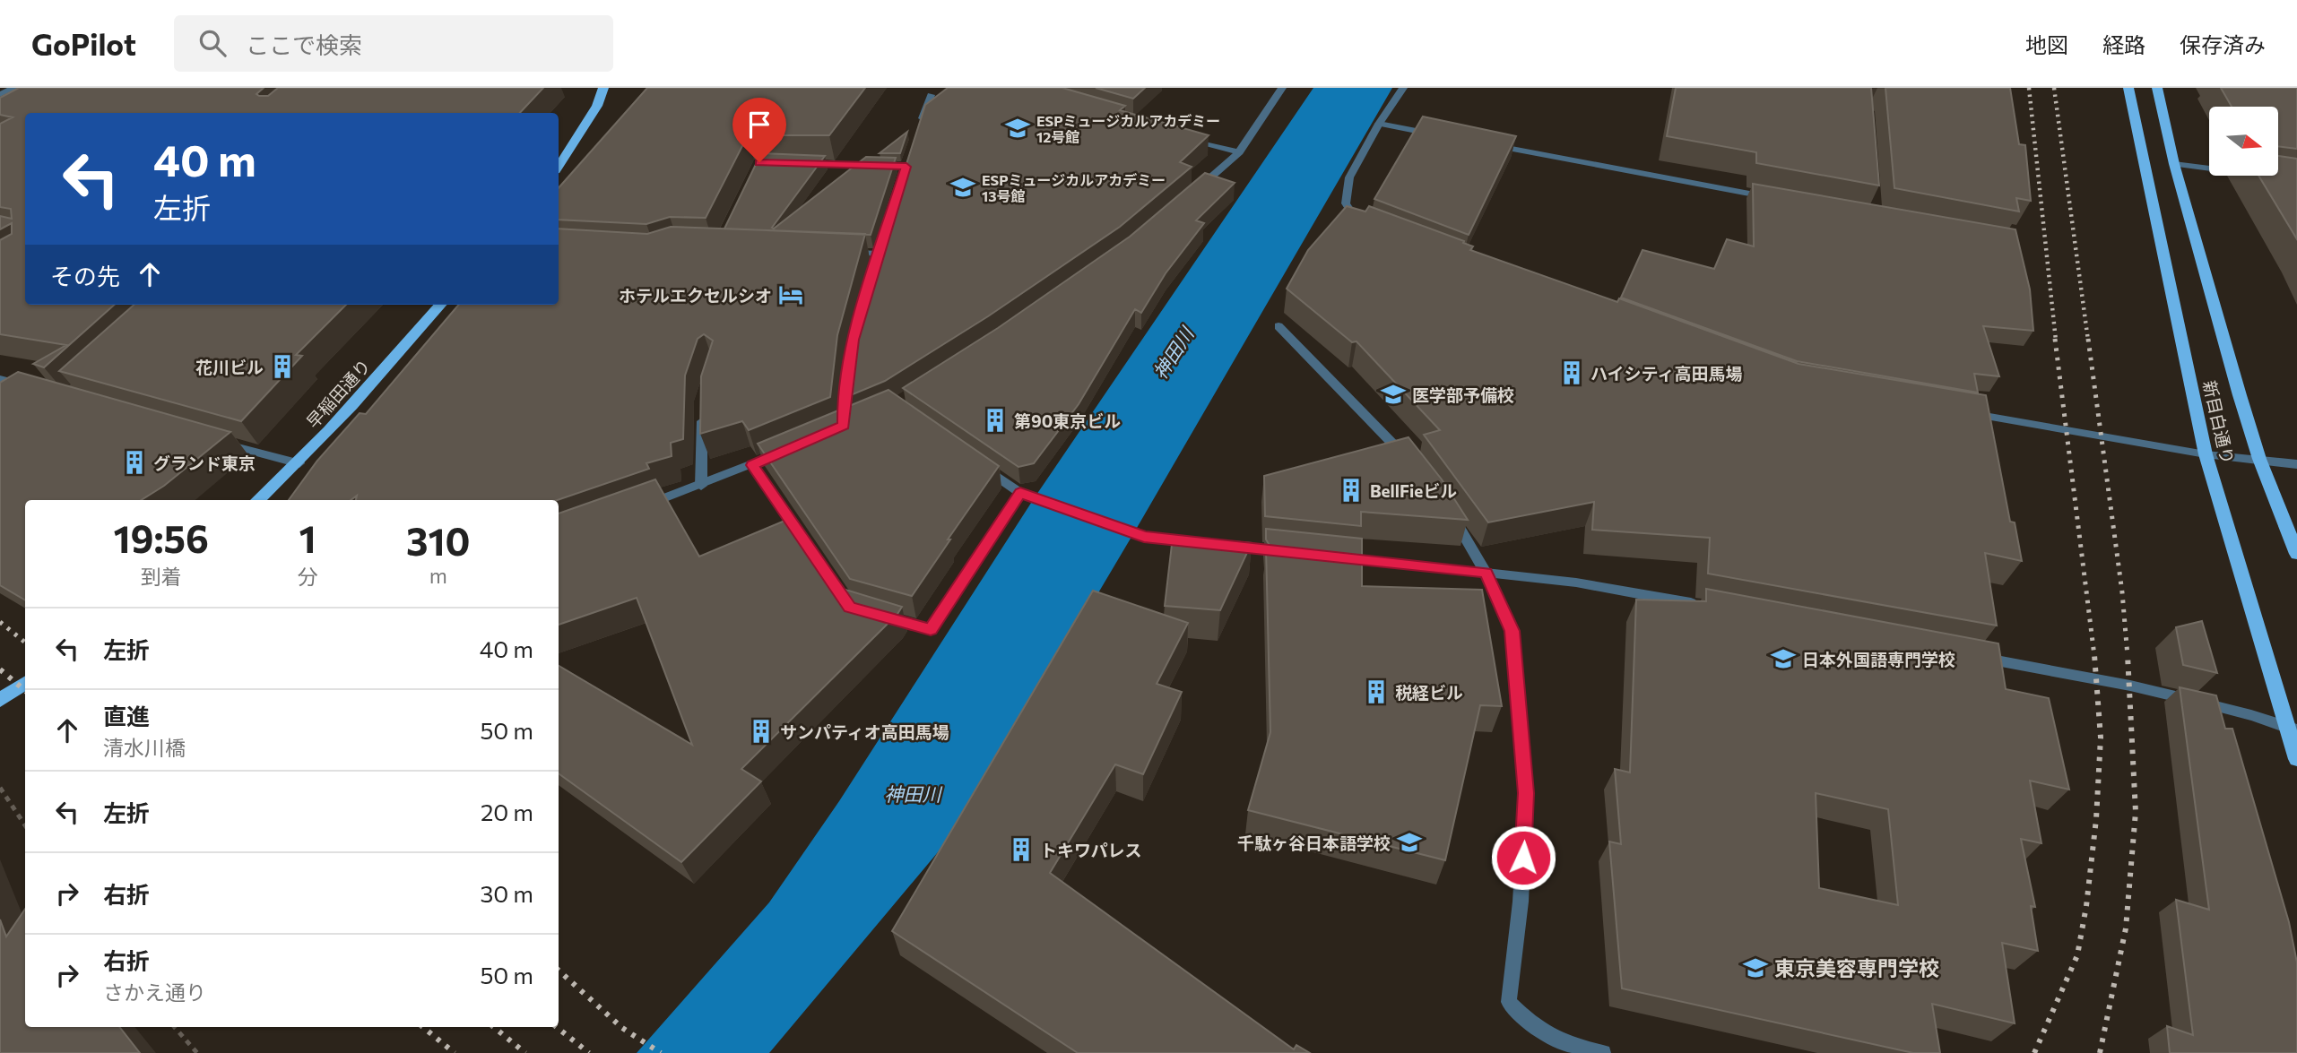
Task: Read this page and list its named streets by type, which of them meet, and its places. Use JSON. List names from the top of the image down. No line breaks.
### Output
{"streets":{"main road":["早稲田通り","新目白通り"]},"water":["神田川"],"places":{"school or university":["ESPミュージカルアカデミー 12号館","ESPミュージカルアカデミー 13号館","医学部予備校","日本外国語専門学校","千駄ヶ谷日本語学校","東京美容専門学校"],"hotel":["ホテルエクセルシオ"],"building":["花川ビル","ハイシティ高田馬場","第90東京ビル","グランド東京","BellFieビル","税経ビル","サンパティオ高田馬場","トキワパレス"]},"north":"right","page":{"header":"GoPilot","search":"ここで検索","nav":["地図","経路","保存済み"],"turn":["40 m","左折"],"then":"その先","eta":["19:56","到着","1","分","310","m"],"list":[{"name":"左折","value":"40 m"},{"name":"直進","note":"清水川橋","value":"50 m"},{"name":"左折","value":"20 m"},{"name":"右折","value":"30 m"},{"name":"右折","note":"さかえ通り","value":"50 m"}]}}
